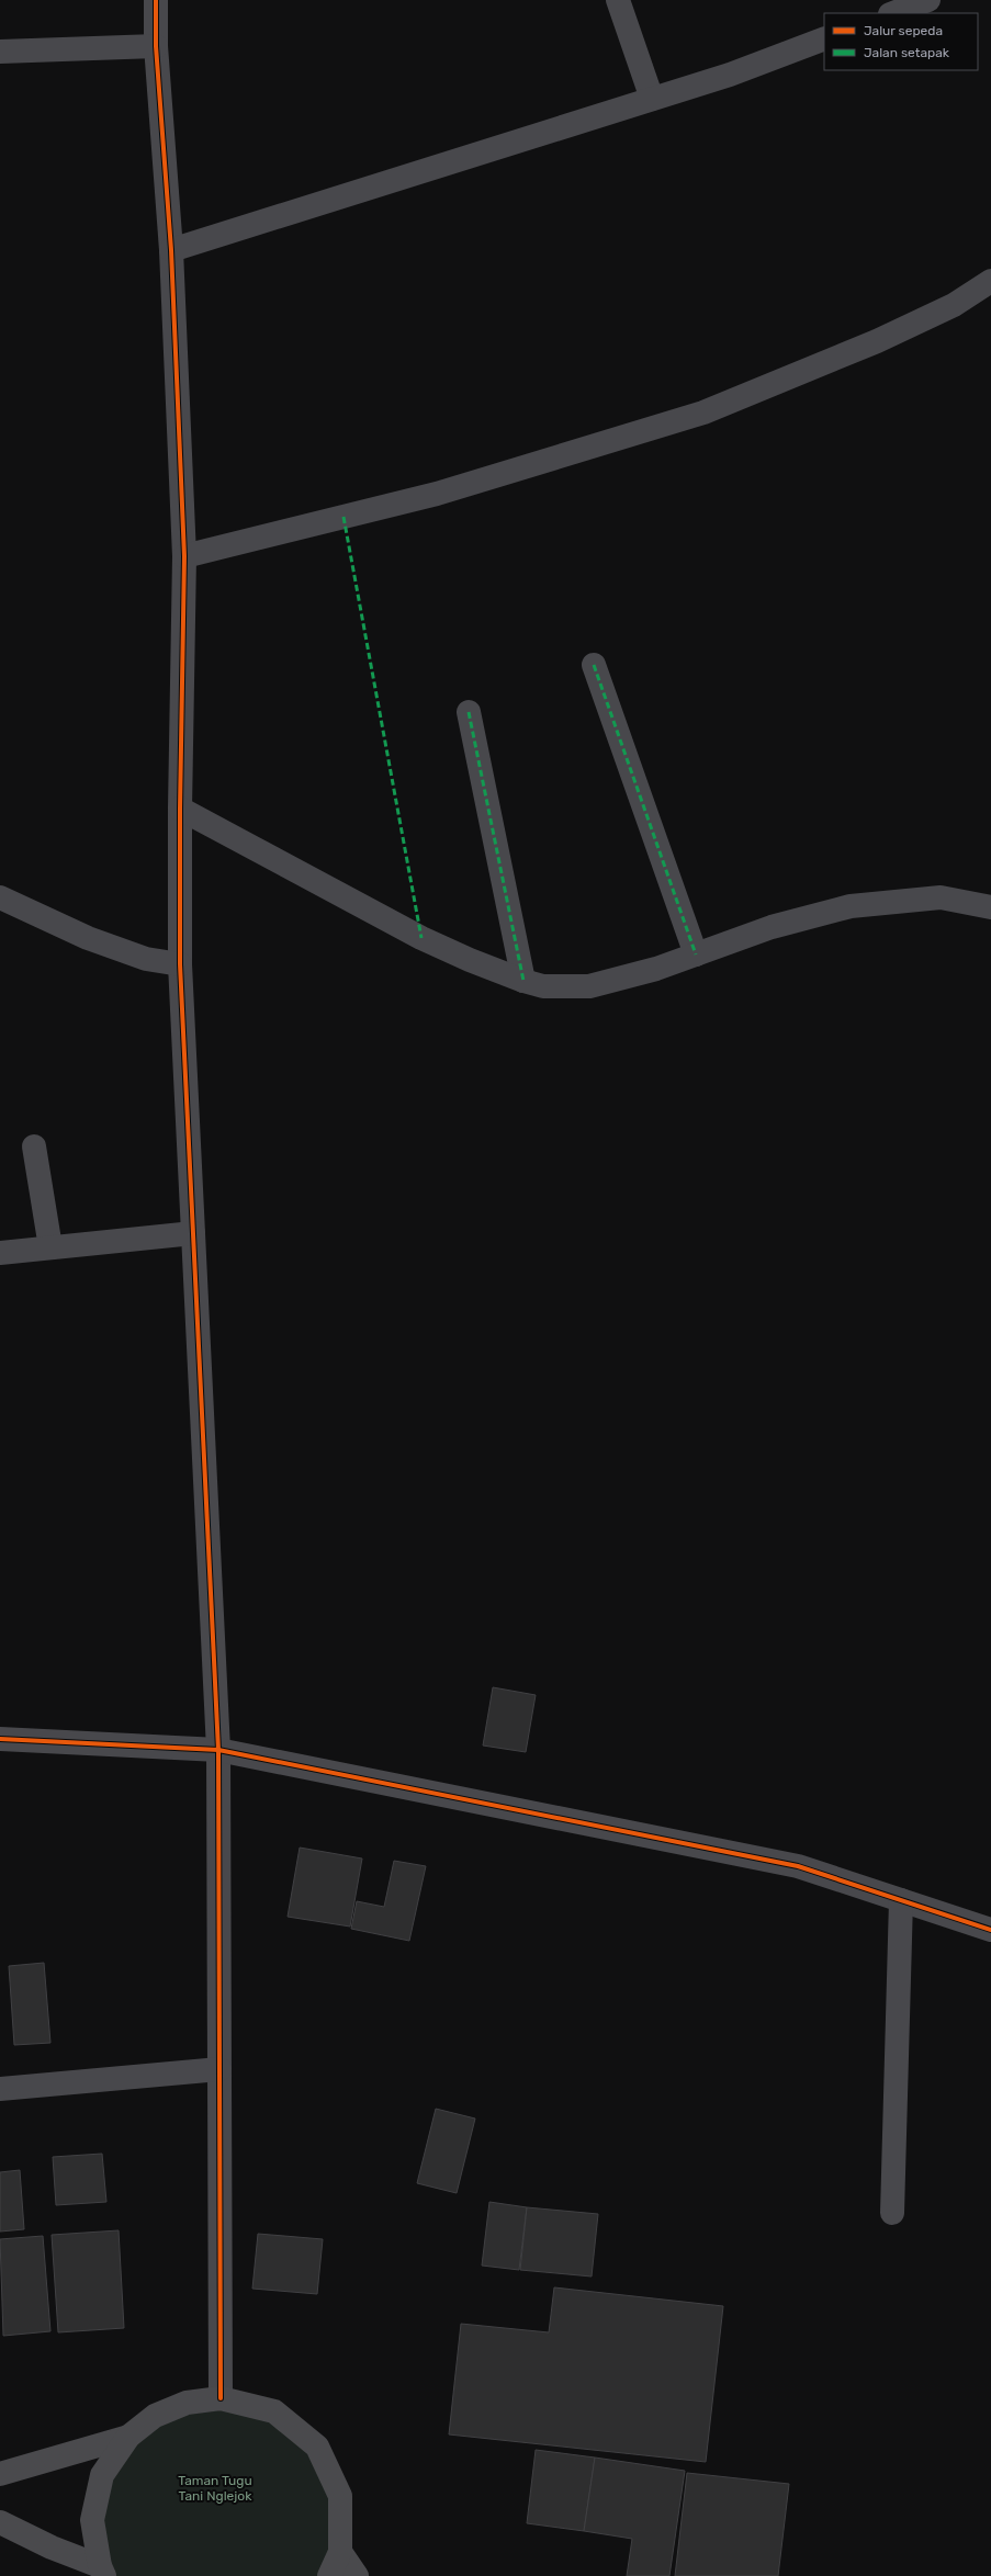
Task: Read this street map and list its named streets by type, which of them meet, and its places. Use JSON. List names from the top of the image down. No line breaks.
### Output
{"parks":["Taman Tugu Tani Nglejok"],"legend":["Jalur sepeda","Jalan setapak"]}
